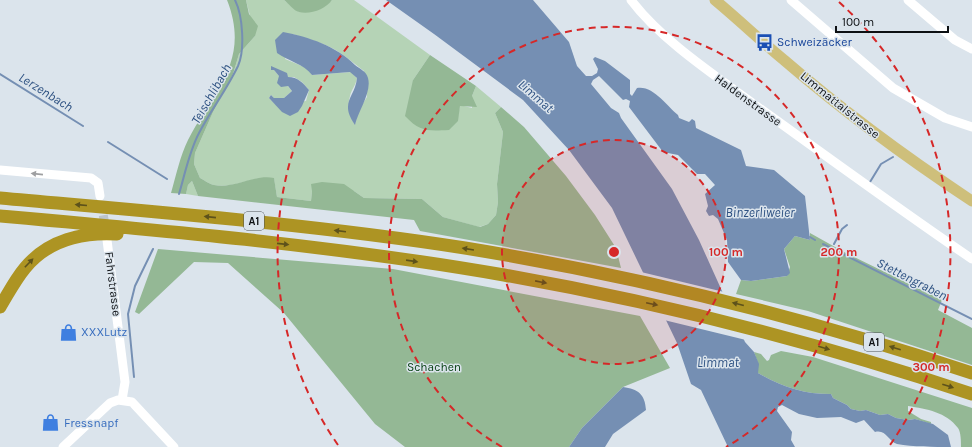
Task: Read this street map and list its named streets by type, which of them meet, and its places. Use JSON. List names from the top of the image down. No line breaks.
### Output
{"streets":{"highway":["A1"],"main road":["Limmattalstrasse"],"street":["Haldenstrasse","Fahrstrasse"]},"water":["Lerzenbach","Teischlibach","Limmat","Binzerliweier","Stettengraben"],"parks":["Schachen"],"places":{"bus stop":["Schweizäcker"],"shop":["XXXLutz","Fressnapf"]},"scale_bar":"100 m","rings":["100 m","200 m","300 m"]}
